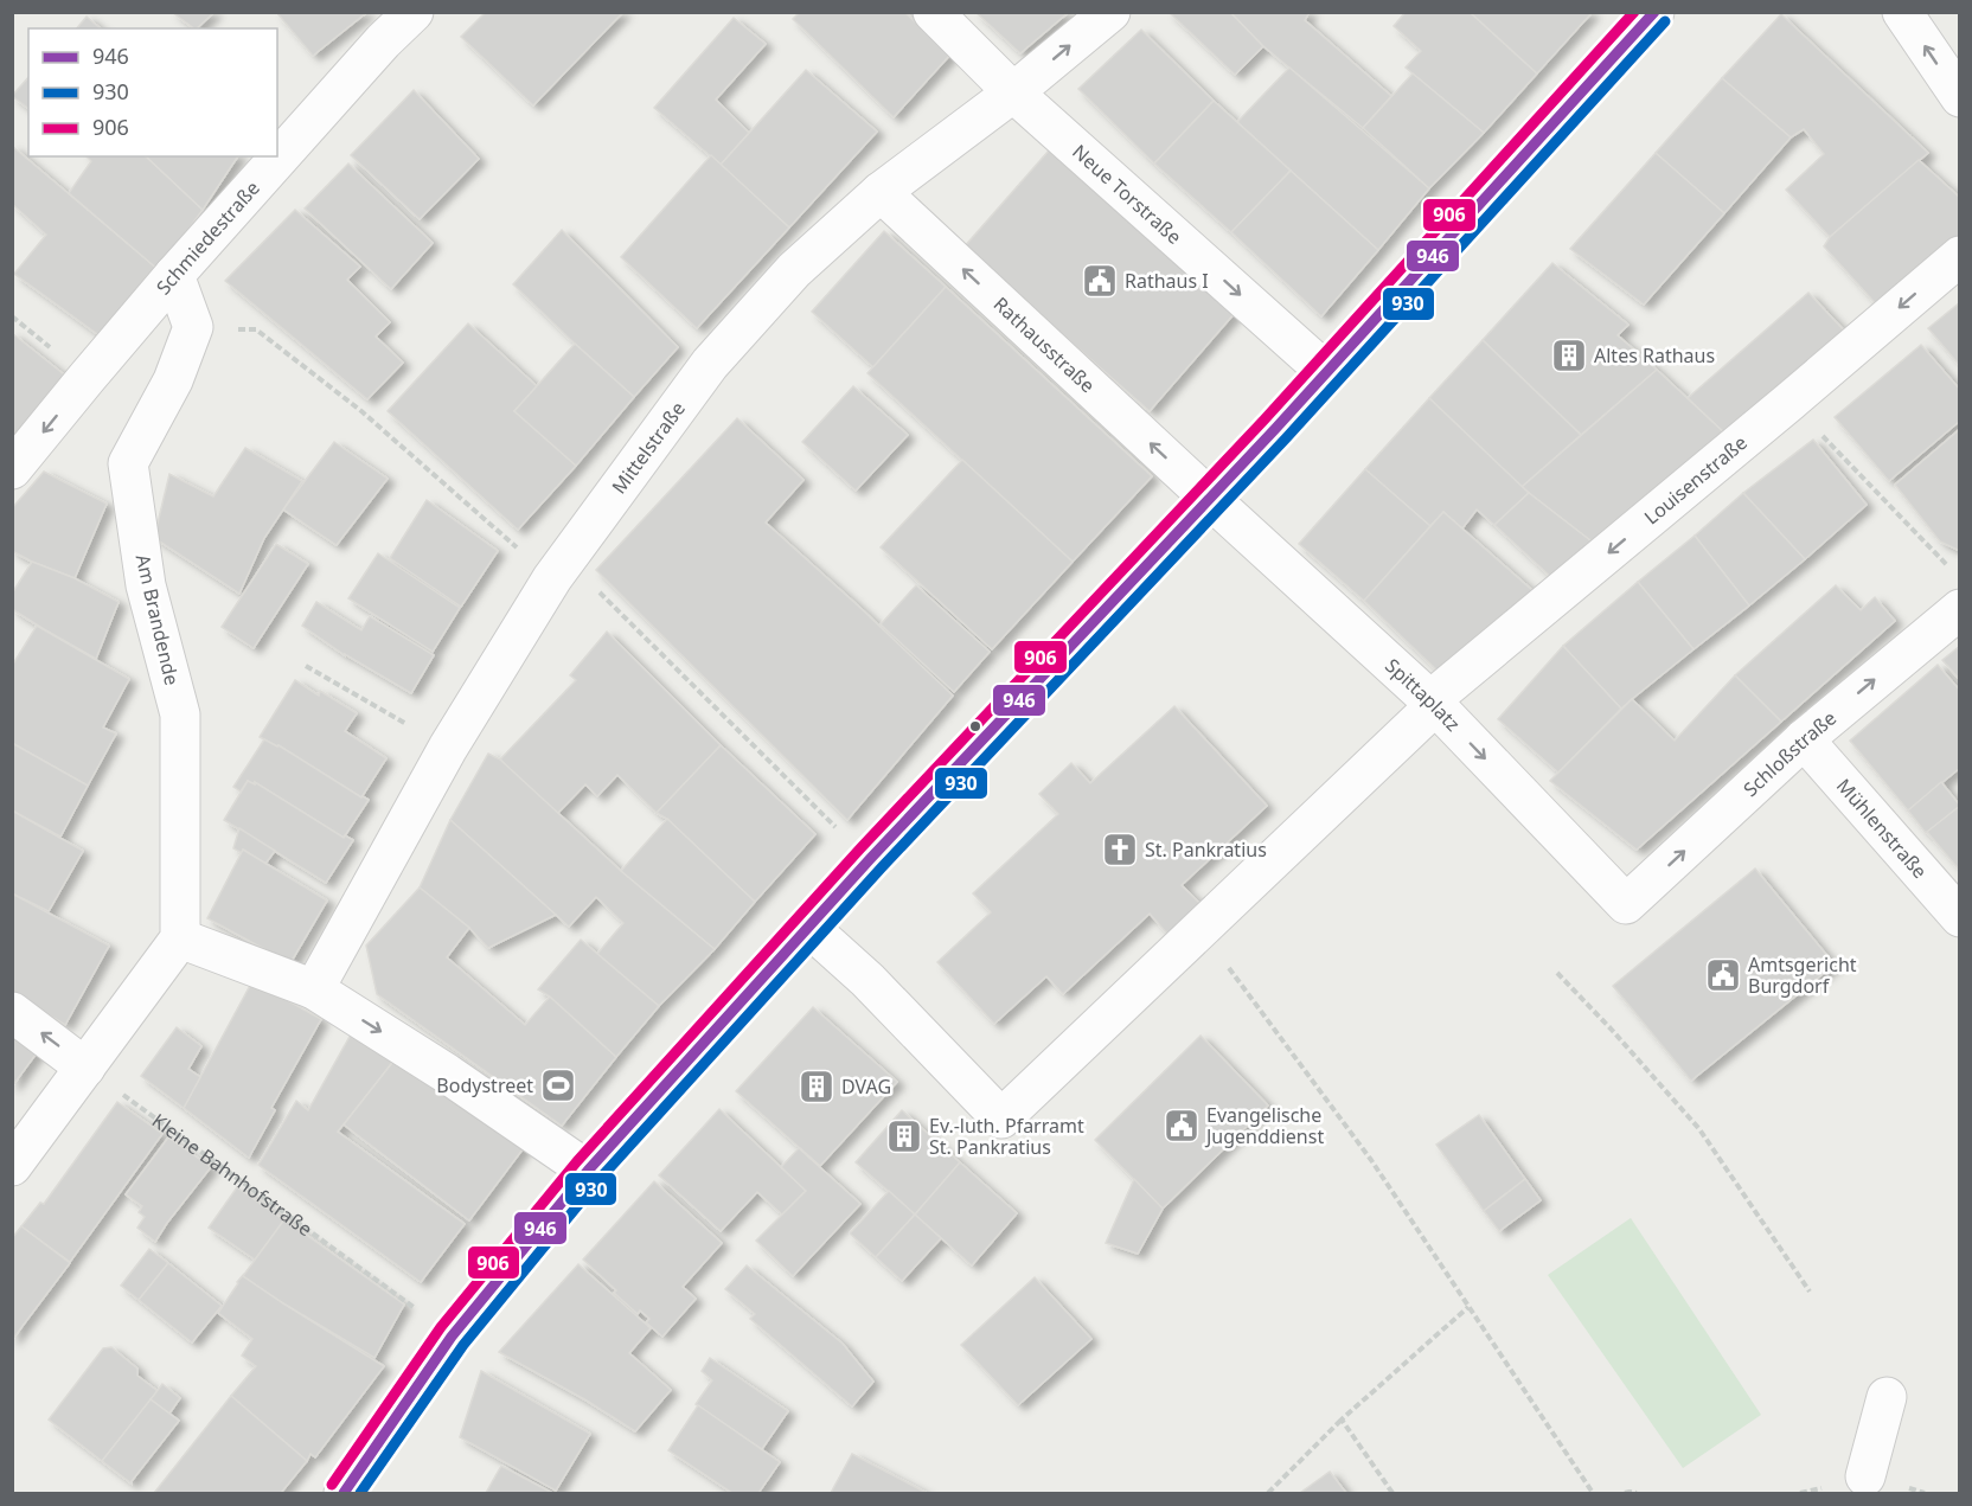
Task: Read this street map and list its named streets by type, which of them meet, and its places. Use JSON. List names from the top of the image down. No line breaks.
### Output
{"streets":{"street":["Neue Torstraße","Schmiedestraße","Rathausstraße","Mittelstraße","Louisenstraße","Am Brandende","Spittaplatz","Schloßstraße","Mühlenstraße"],"path":["Kleine Bahnhofstraße"]},"crossings":[["Neue Torstraße","Mittelstraße"],["Schmiedestraße","Am Brandende"],["Rathausstraße","Mittelstraße"],["Rathausstraße","Spittaplatz"],["Louisenstraße","Spittaplatz"],["Spittaplatz","Schloßstraße"],["Schloßstraße","Mühlenstraße"]],"one_way":["Neue Torstraße","Schmiedestraße","Rathausstraße","Spittaplatz","Schloßstraße"],"places":{"public building":["Rathaus I","Amtsgericht Burgdorf","Evangelische Jugenddienst"],"building":["Altes Rathaus","DVAG","Ev.-luth. Pfarramt St. Pankratius"],"church":["St. Pankratius"],"sports":["Bodystreet"]},"lines":["transit line 946","transit line 906","transit line 930"],"legend":["946","930","906"]}
